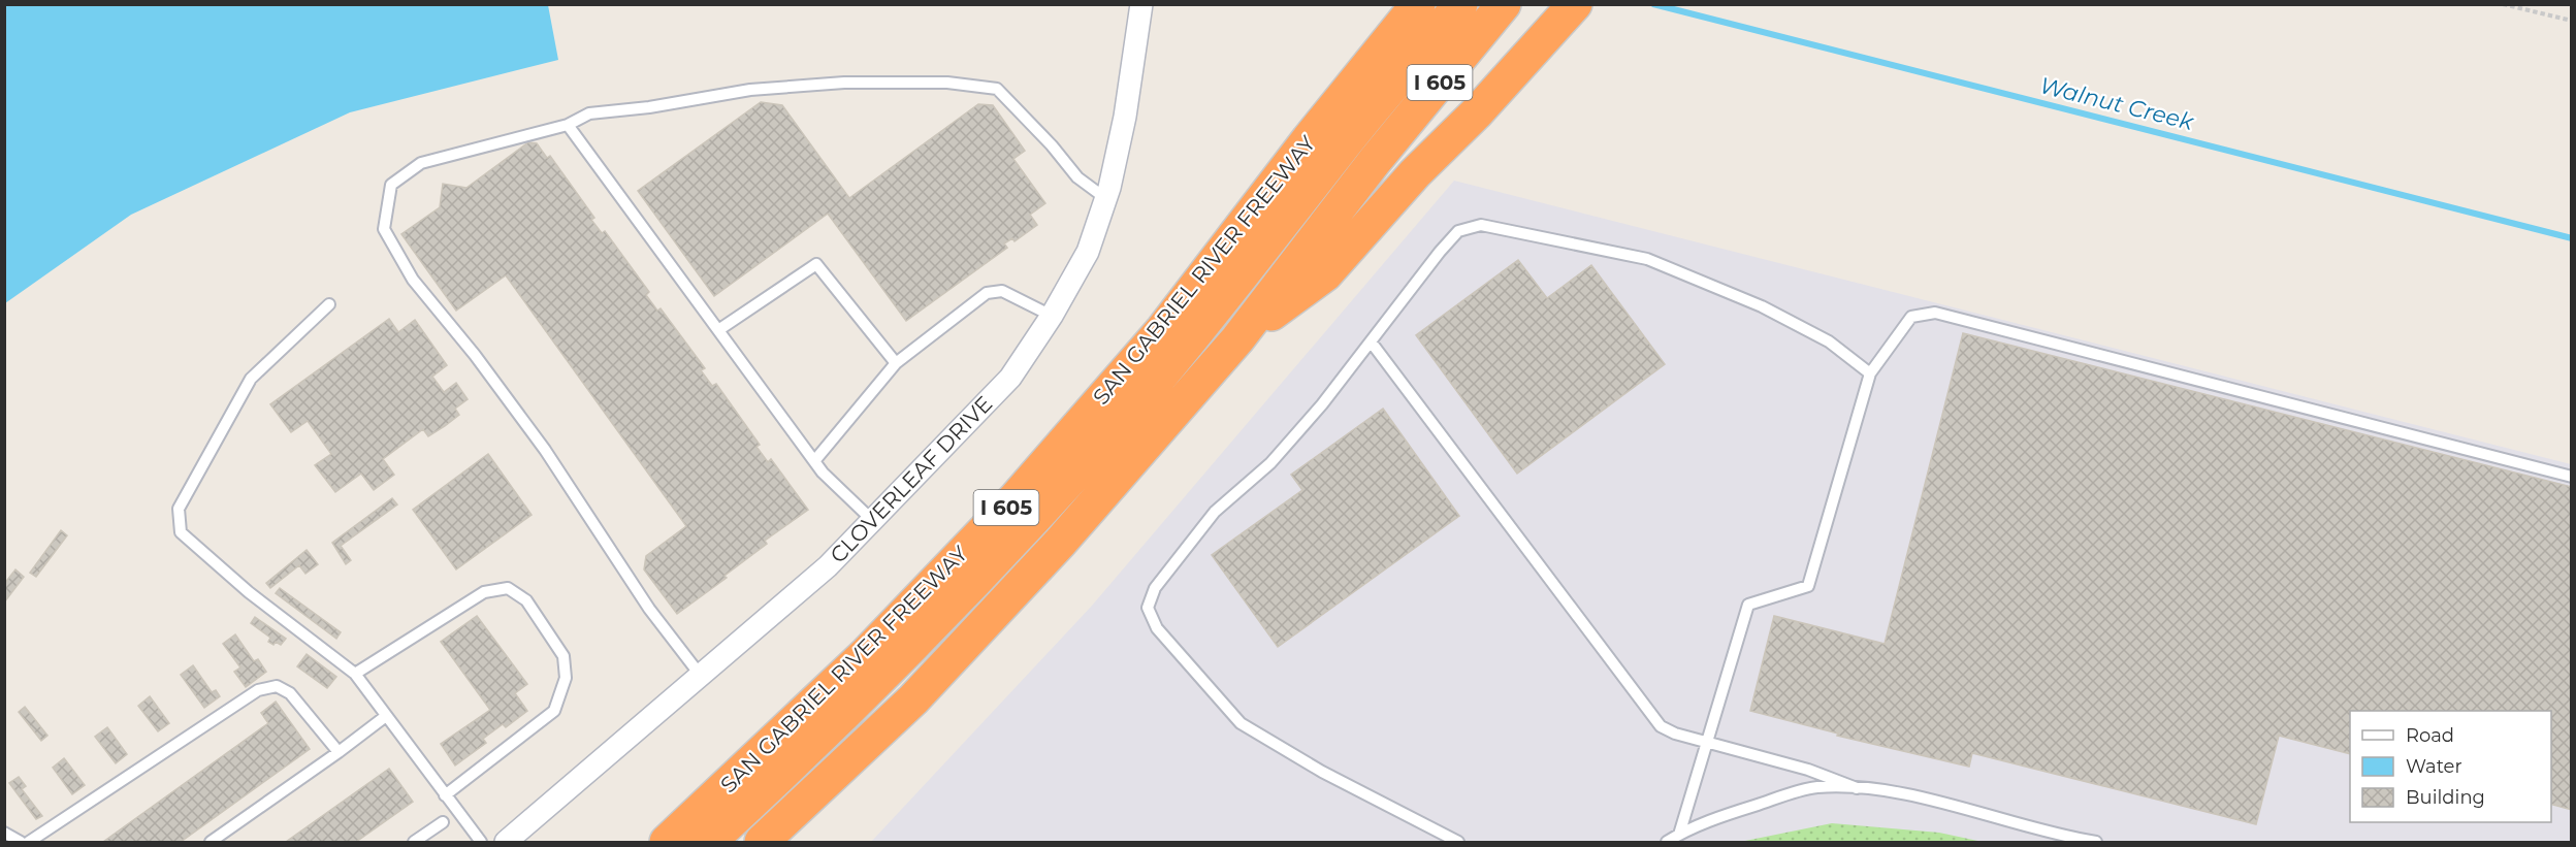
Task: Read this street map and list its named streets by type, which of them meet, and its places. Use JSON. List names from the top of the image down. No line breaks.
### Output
{"streets":{"highway":["I 605","SAN GABRIEL RIVER FREEWAY"],"street":["CLOVERLEAF DRIVE"]},"water":["Walnut Creek"],"legend":["Road","Water","Building"]}
